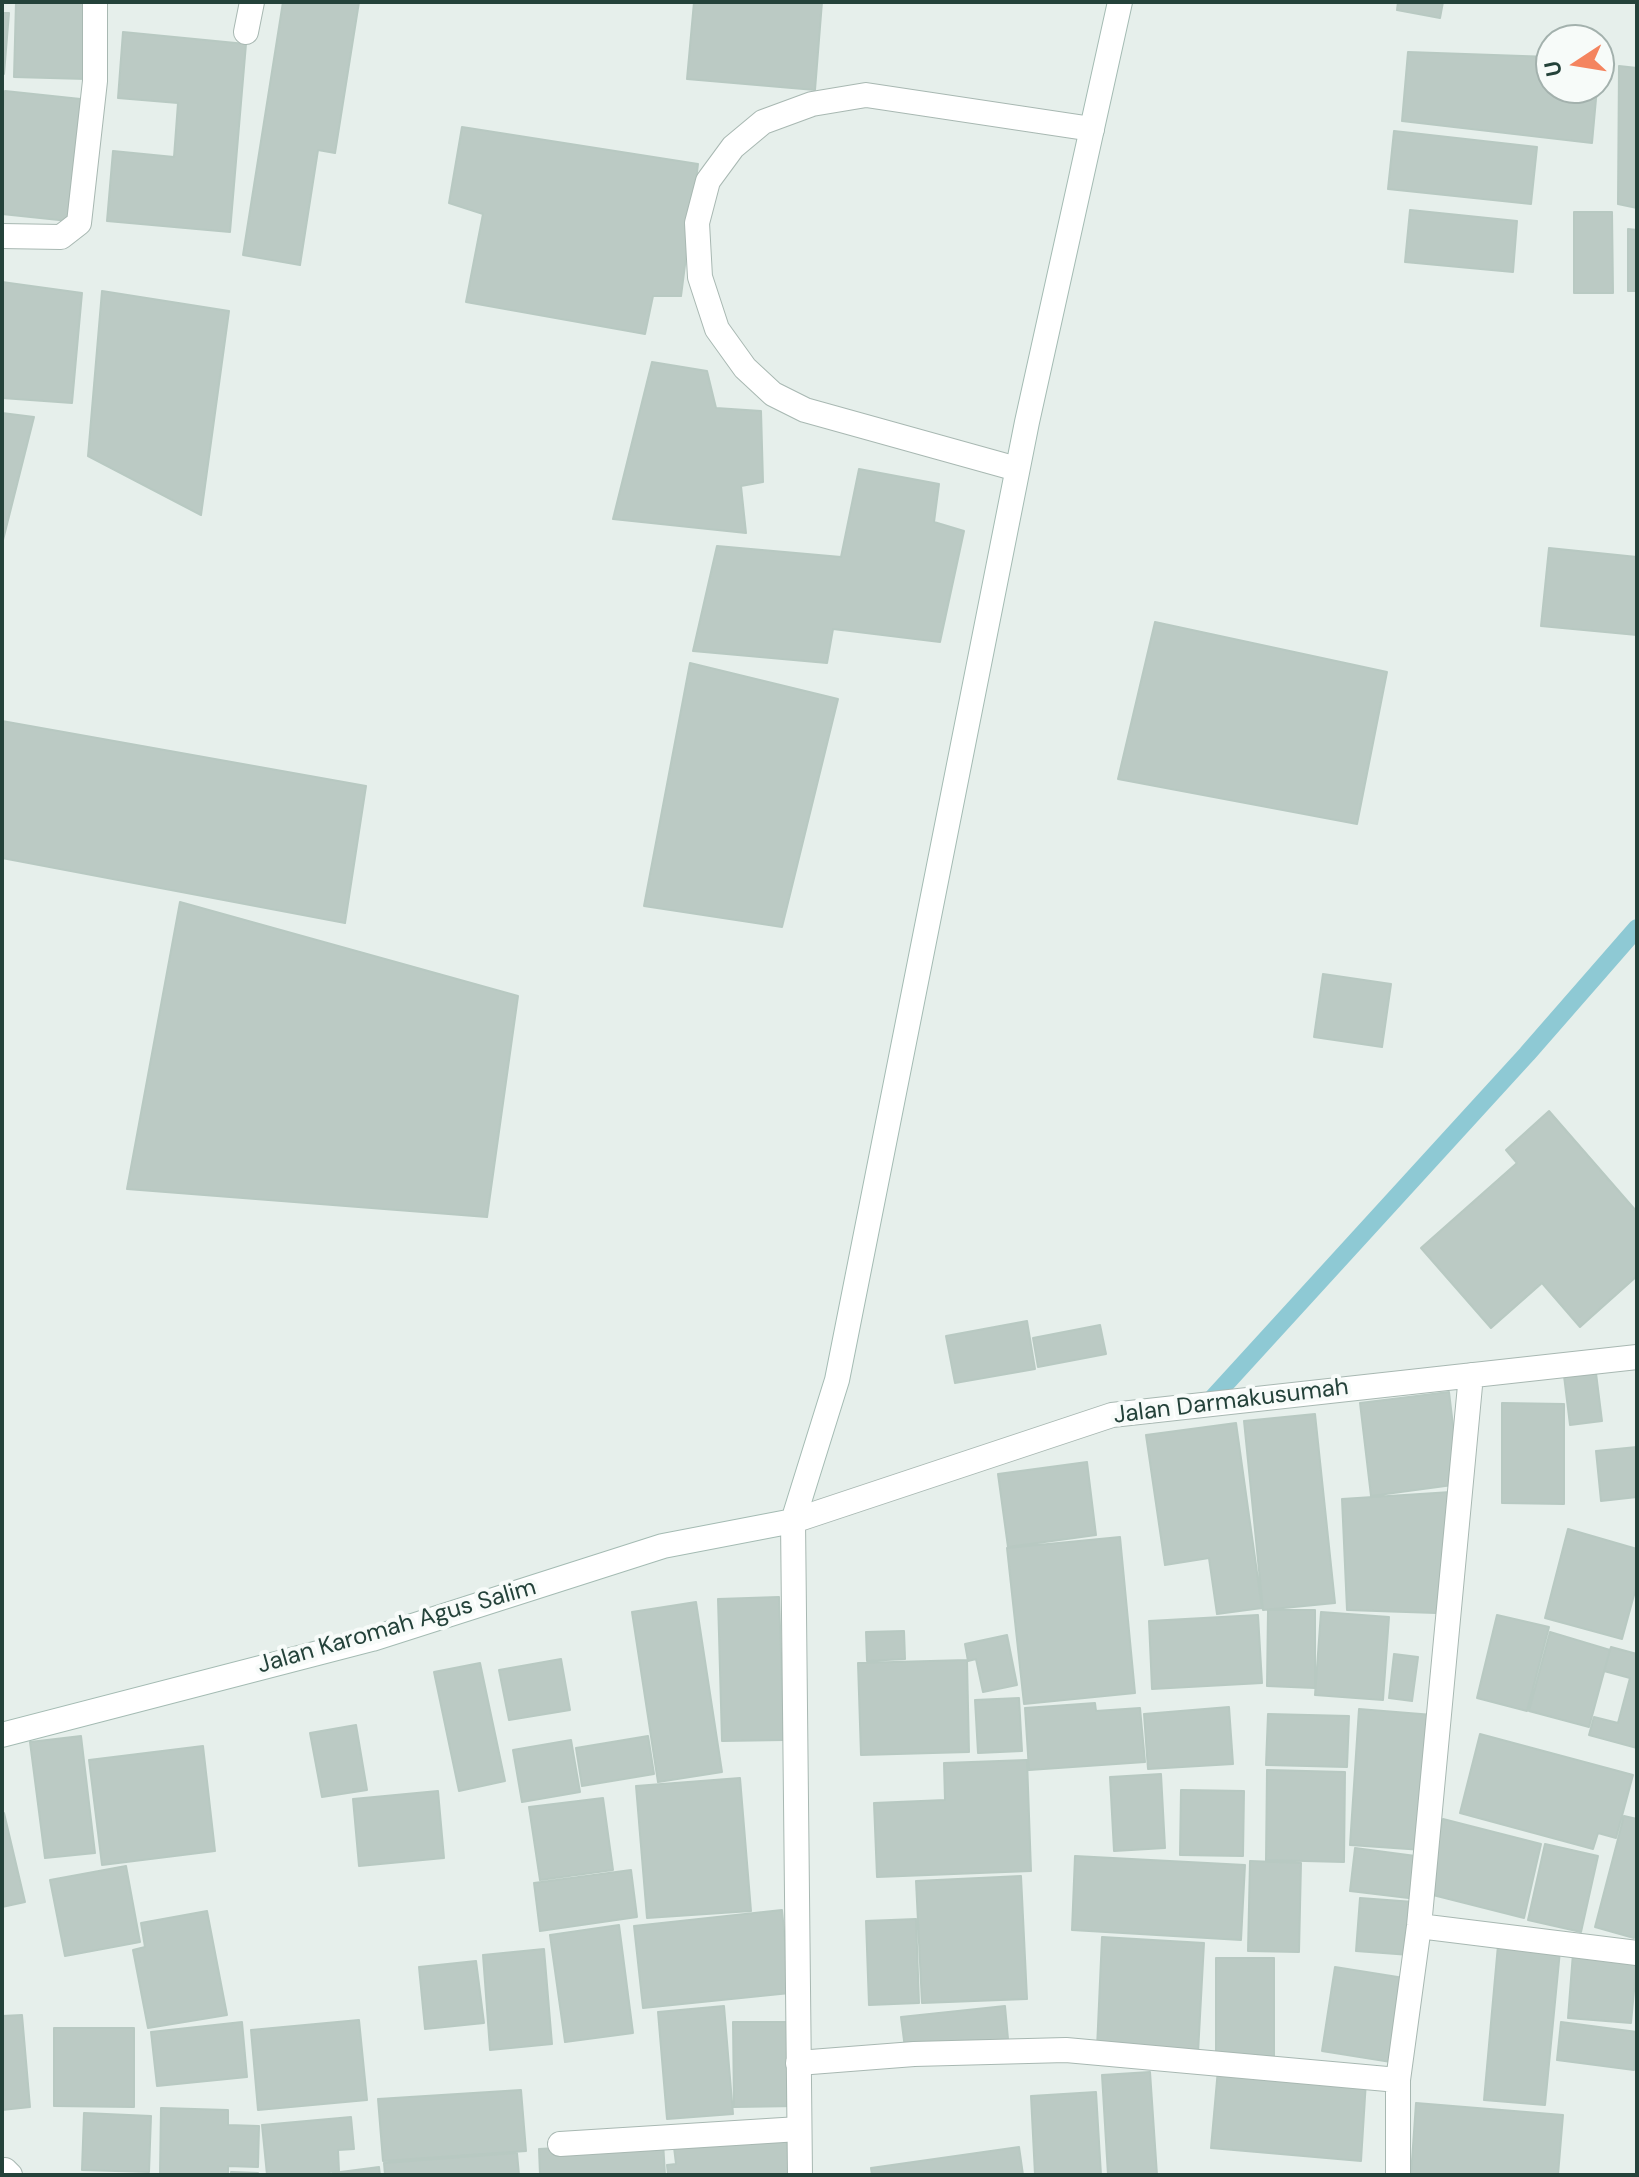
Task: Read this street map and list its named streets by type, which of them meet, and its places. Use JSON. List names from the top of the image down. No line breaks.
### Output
{"streets":{"street":["Jalan Darmakusumah","Jalan Karomah Agus Salim"]},"crossings":[["Jalan Darmakusumah","Jalan Karomah Agus Salim"]],"north":"left"}
